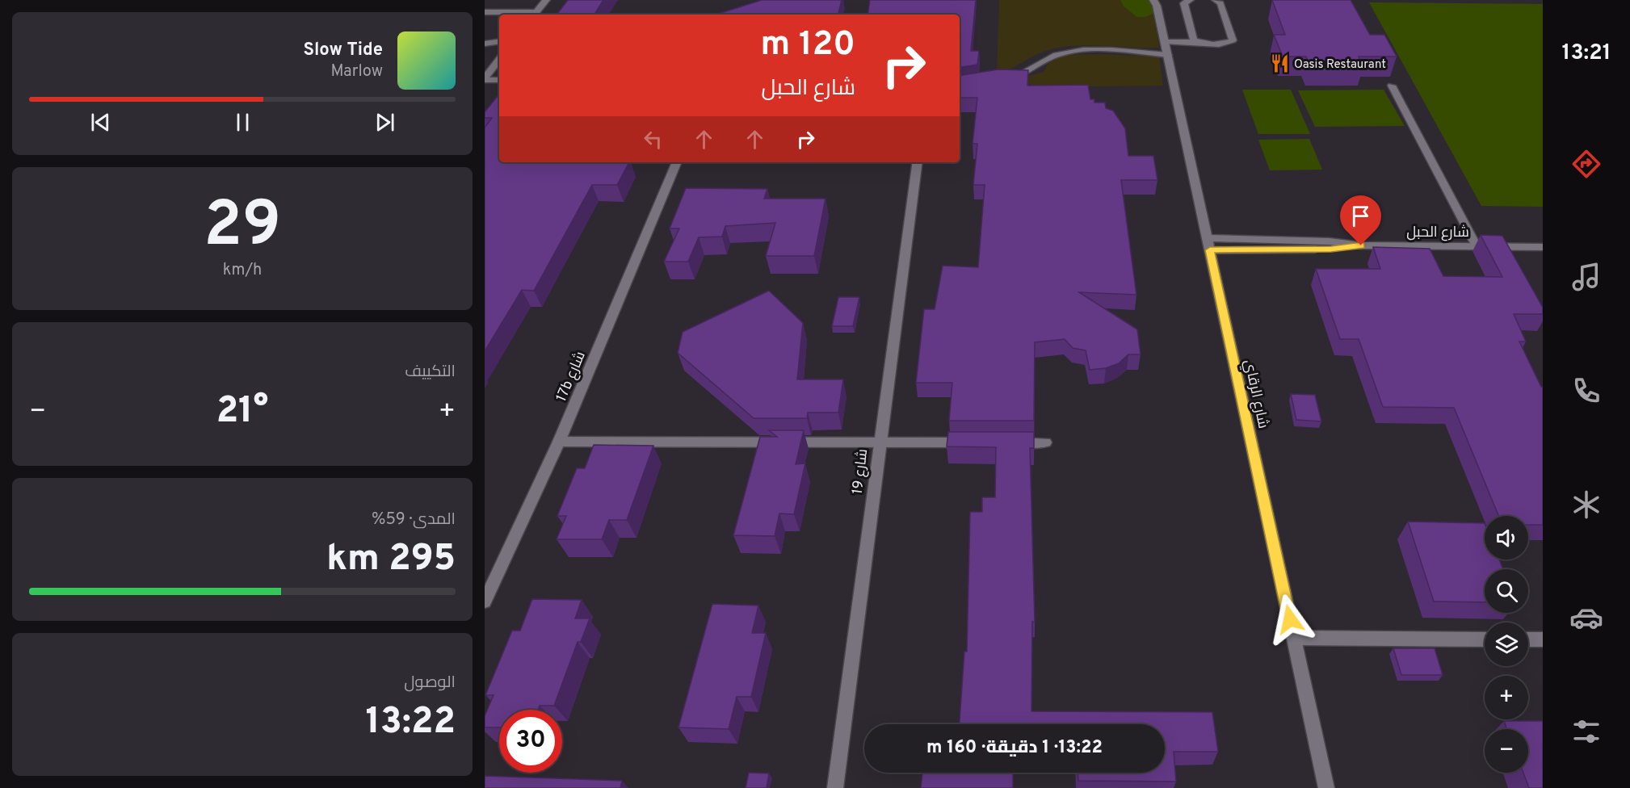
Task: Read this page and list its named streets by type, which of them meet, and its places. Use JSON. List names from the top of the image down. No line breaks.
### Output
{"streets":{"street":["شارع الحبل","17b شارع","شارع الرقاي","شارع 19"]},"crossings":[["شارع الحبل","شارع الرقاي"]],"places":{"restaurant":["Oasis Restaurant"]},"page":{"tabs":"13:21","turn":["120 m","شارع الحبل"],"song":["Slow Tide","Marlow"],"tile":[["29","km/h"],"التكييف",["المدى · 59%","295 km"],["الوصول","13:22"]],"heat":["−","21°","+"],"map_buttons":["+","−"],"limit":"30","trip":"13:22 · 1 دقيقة · 160 m"}}
